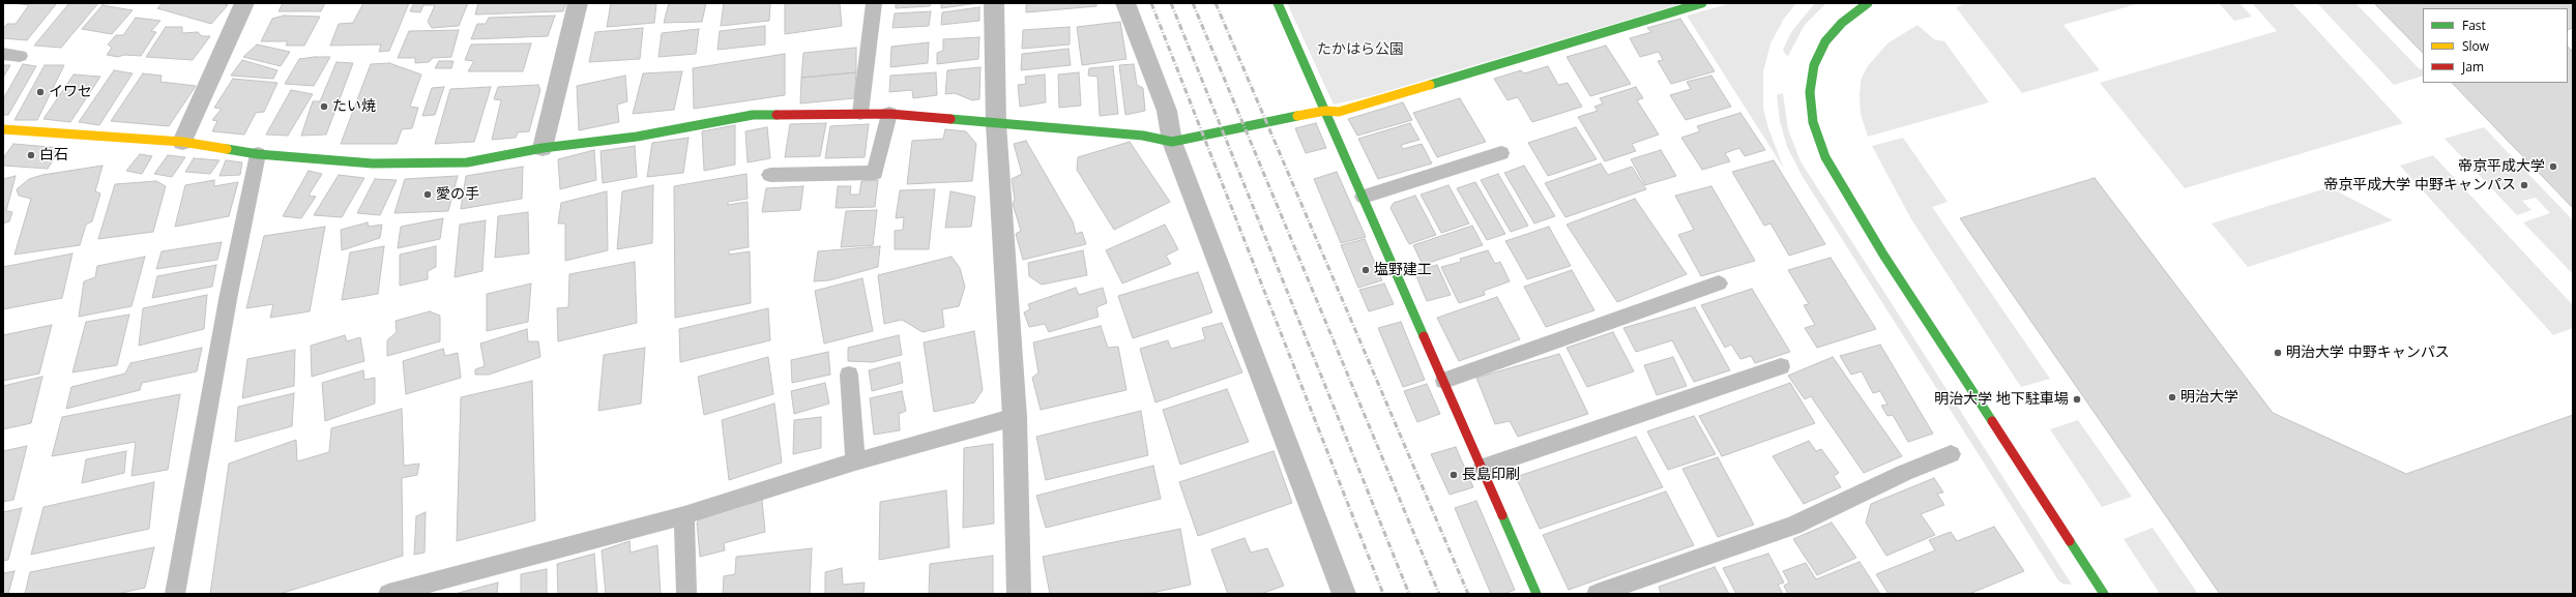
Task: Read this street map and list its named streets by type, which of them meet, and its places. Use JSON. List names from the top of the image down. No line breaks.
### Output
{"parks":["たかはら公園"],"places":["イワセ","たい焼","白石","帝京平成大学","帝京平成大学 中野キャンパス","愛の手","塩野建工","明治大学 中野キャンパス","明治大学","明治大学 地下駐車場","長島印刷"],"legend":["Fast","Slow","Jam"]}
